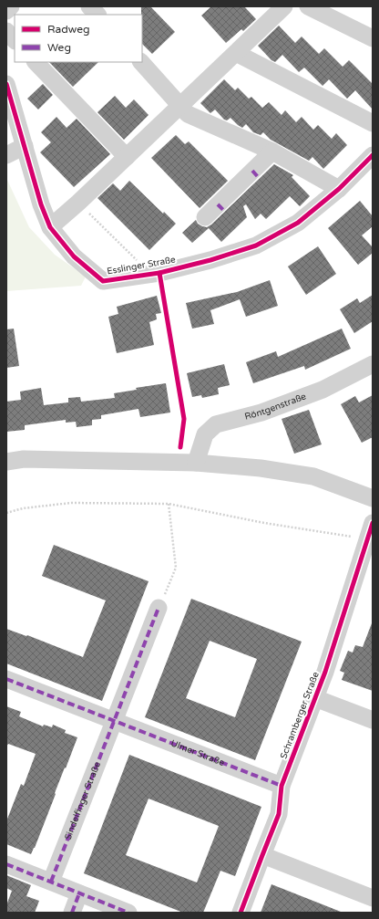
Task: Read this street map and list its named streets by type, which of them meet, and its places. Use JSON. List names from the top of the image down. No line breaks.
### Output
{"streets":{"street":["Esslinger Straße","Röntgenstraße","Schramberger Straße","Ulmer Straße","Sindelfinger Straße"]},"crossings":[["Schramberger Straße","Ulmer Straße"],["Ulmer Straße","Sindelfinger Straße"]],"legend":["Radweg","Weg"]}
